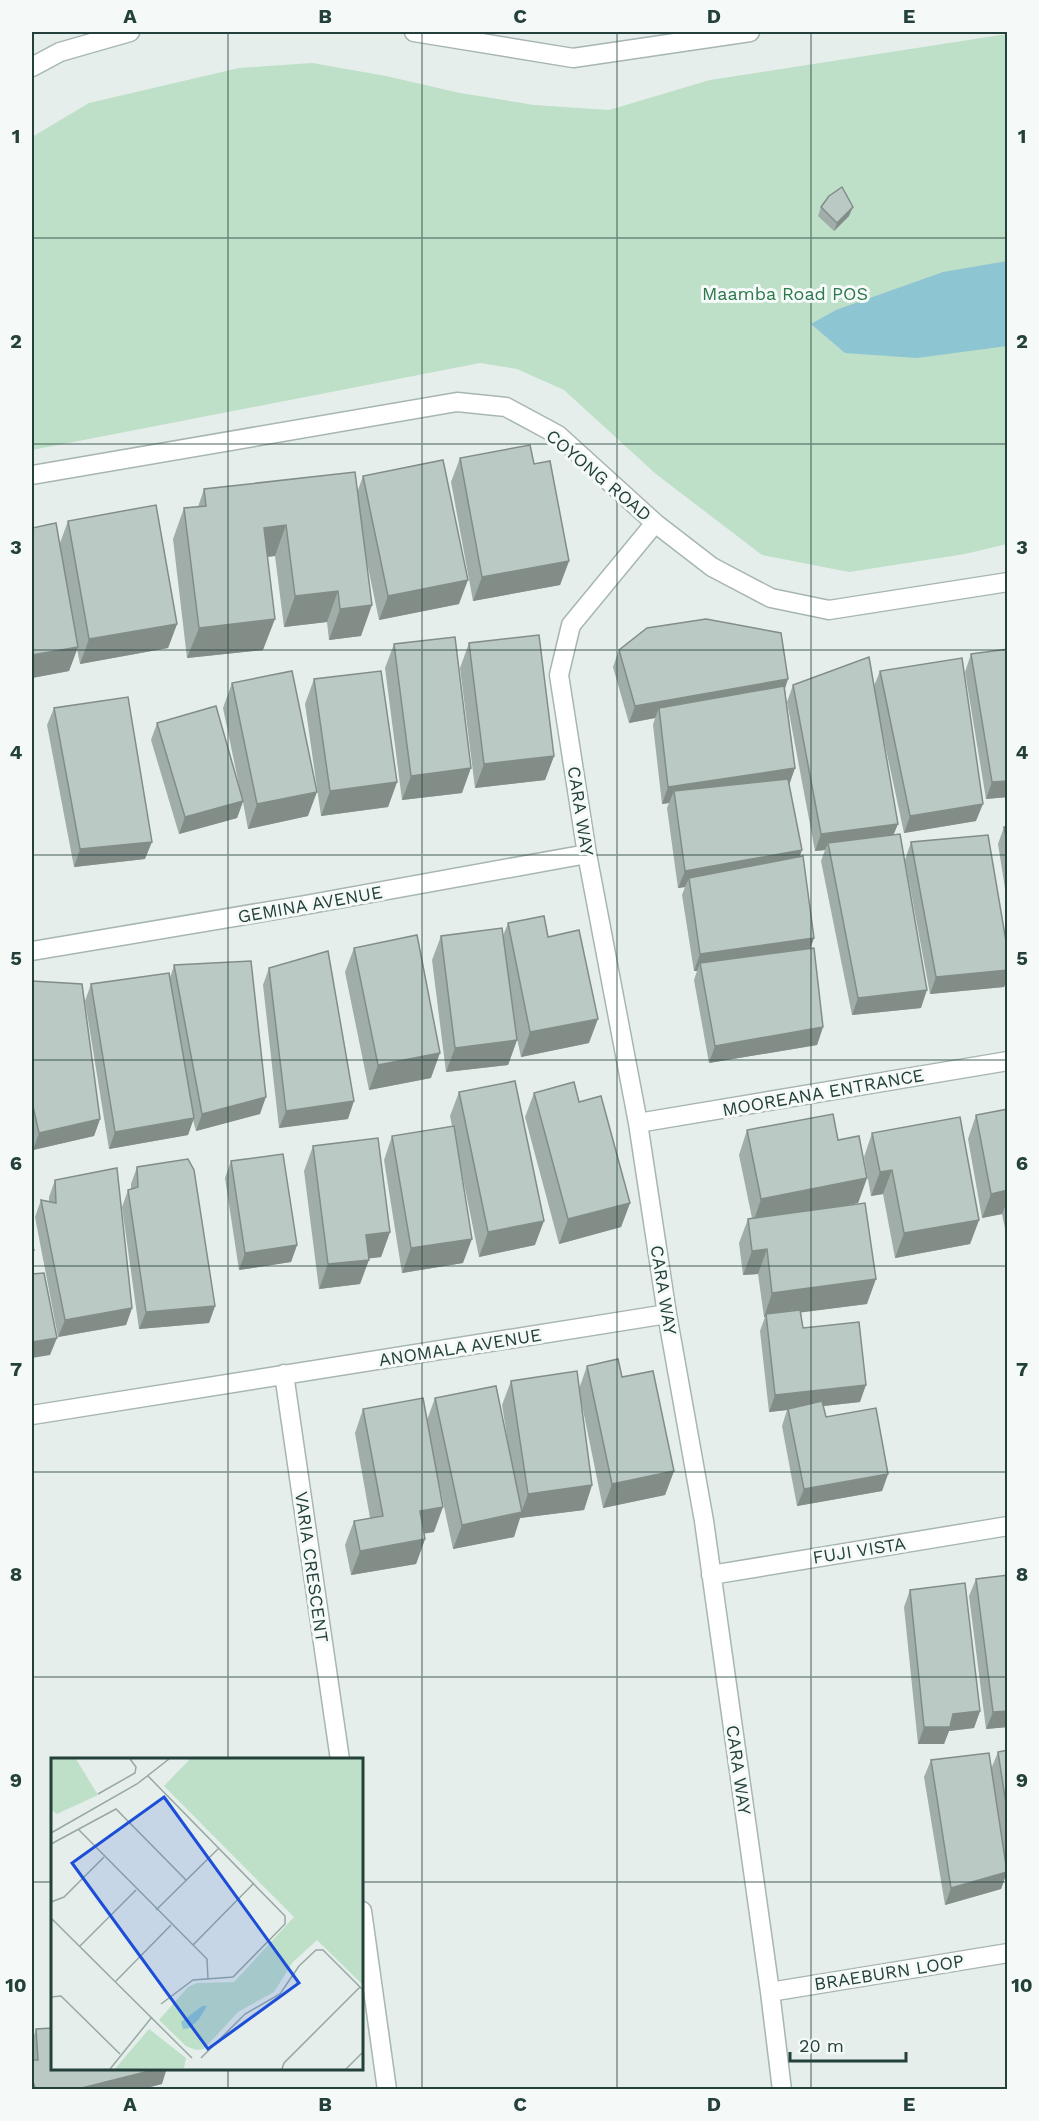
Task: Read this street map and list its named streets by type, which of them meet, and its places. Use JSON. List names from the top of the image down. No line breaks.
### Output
{"streets":{"street":["COYONG ROAD","CARA WAY","GEMINA AVENUE","MOOREANA ENTRANCE","ANOMALA AVENUE","FUJI VISTA","VARIA CRESCENT","BRAEBURN LOOP"]},"crossings":[["COYONG ROAD","CARA WAY"],["CARA WAY","GEMINA AVENUE"],["CARA WAY","MOOREANA ENTRANCE"],["CARA WAY","ANOMALA AVENUE"],["CARA WAY","FUJI VISTA"],["CARA WAY","BRAEBURN LOOP"],["ANOMALA AVENUE","VARIA CRESCENT"]],"parks":["Maamba Road POS"],"scale_bar":"20 m","grid":{"columns":["A","B","C","D","E"],"rows":["1","2","3","4","5","6","7","8","9","10"]}}
